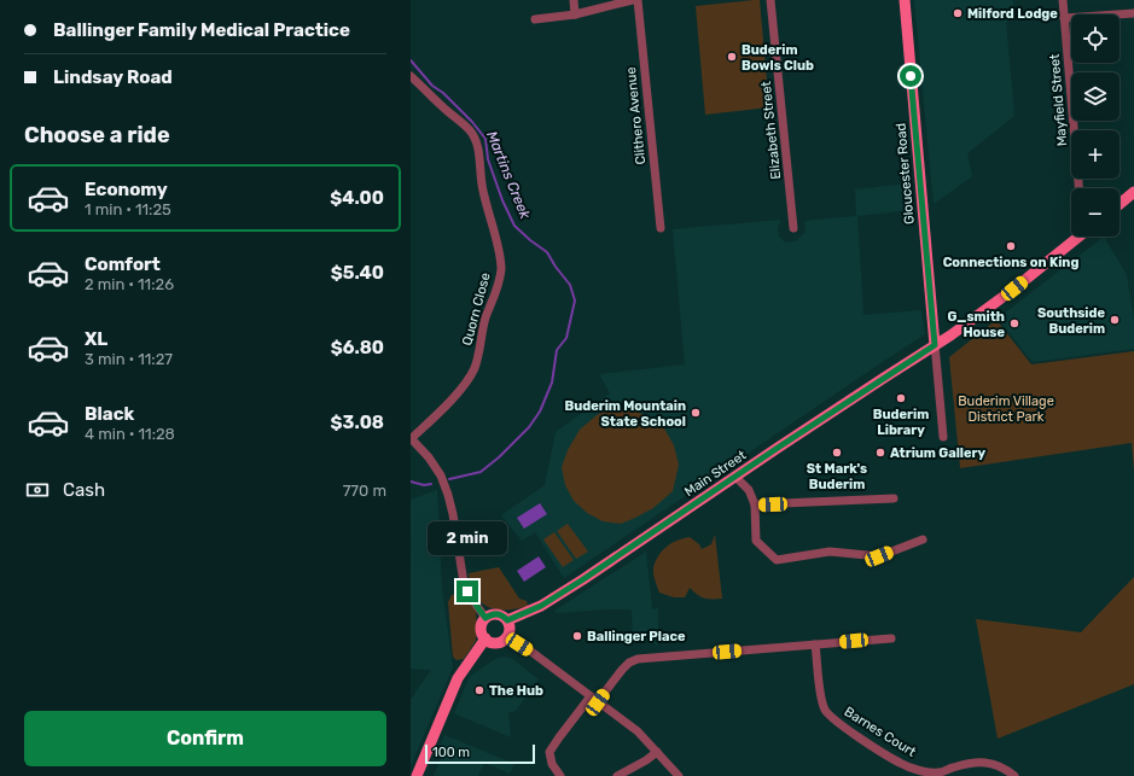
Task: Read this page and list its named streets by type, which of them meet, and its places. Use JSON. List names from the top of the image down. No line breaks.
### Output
{"streets":{"main road":["Gloucester Road","Main Street"],"street":["Mayfield Street","Clithero Avenue","Elizabeth Street","Quorn Close","Barnes Court"]},"crossings":[["Gloucester Road","Main Street"]],"water":["Martins Creek"],"parks":["Buderim Village District Park"],"places":["Milford Lodge","Buderim Bowls Club","Connections on King","Southside Buderim","G_smith House","Buderim Library","Buderim Mountain State School","St Mark's Buderim","Atrium Gallery","Ballinger Place","The Hub"],"scale_bar":"100 m","page":{"banner":["Ballinger Family Medical Practice","Lindsay Road"],"map_buttons":["+","−"],"heading":"Choose a ride","list":[{"name":"Economy","note":"1 min · 11:25","value":"$4.00"},{"name":"Comfort","note":"2 min · 11:26","value":"$5.40"},{"name":"XL","note":"3 min · 11:27","value":"$6.80"},{"name":"Black","note":"4 min · 11:28","value":"$3.08"}],"pay":["Cash","770 m"],"bubble":"2 min","buttons":"Confirm","scale":"100 m"}}
